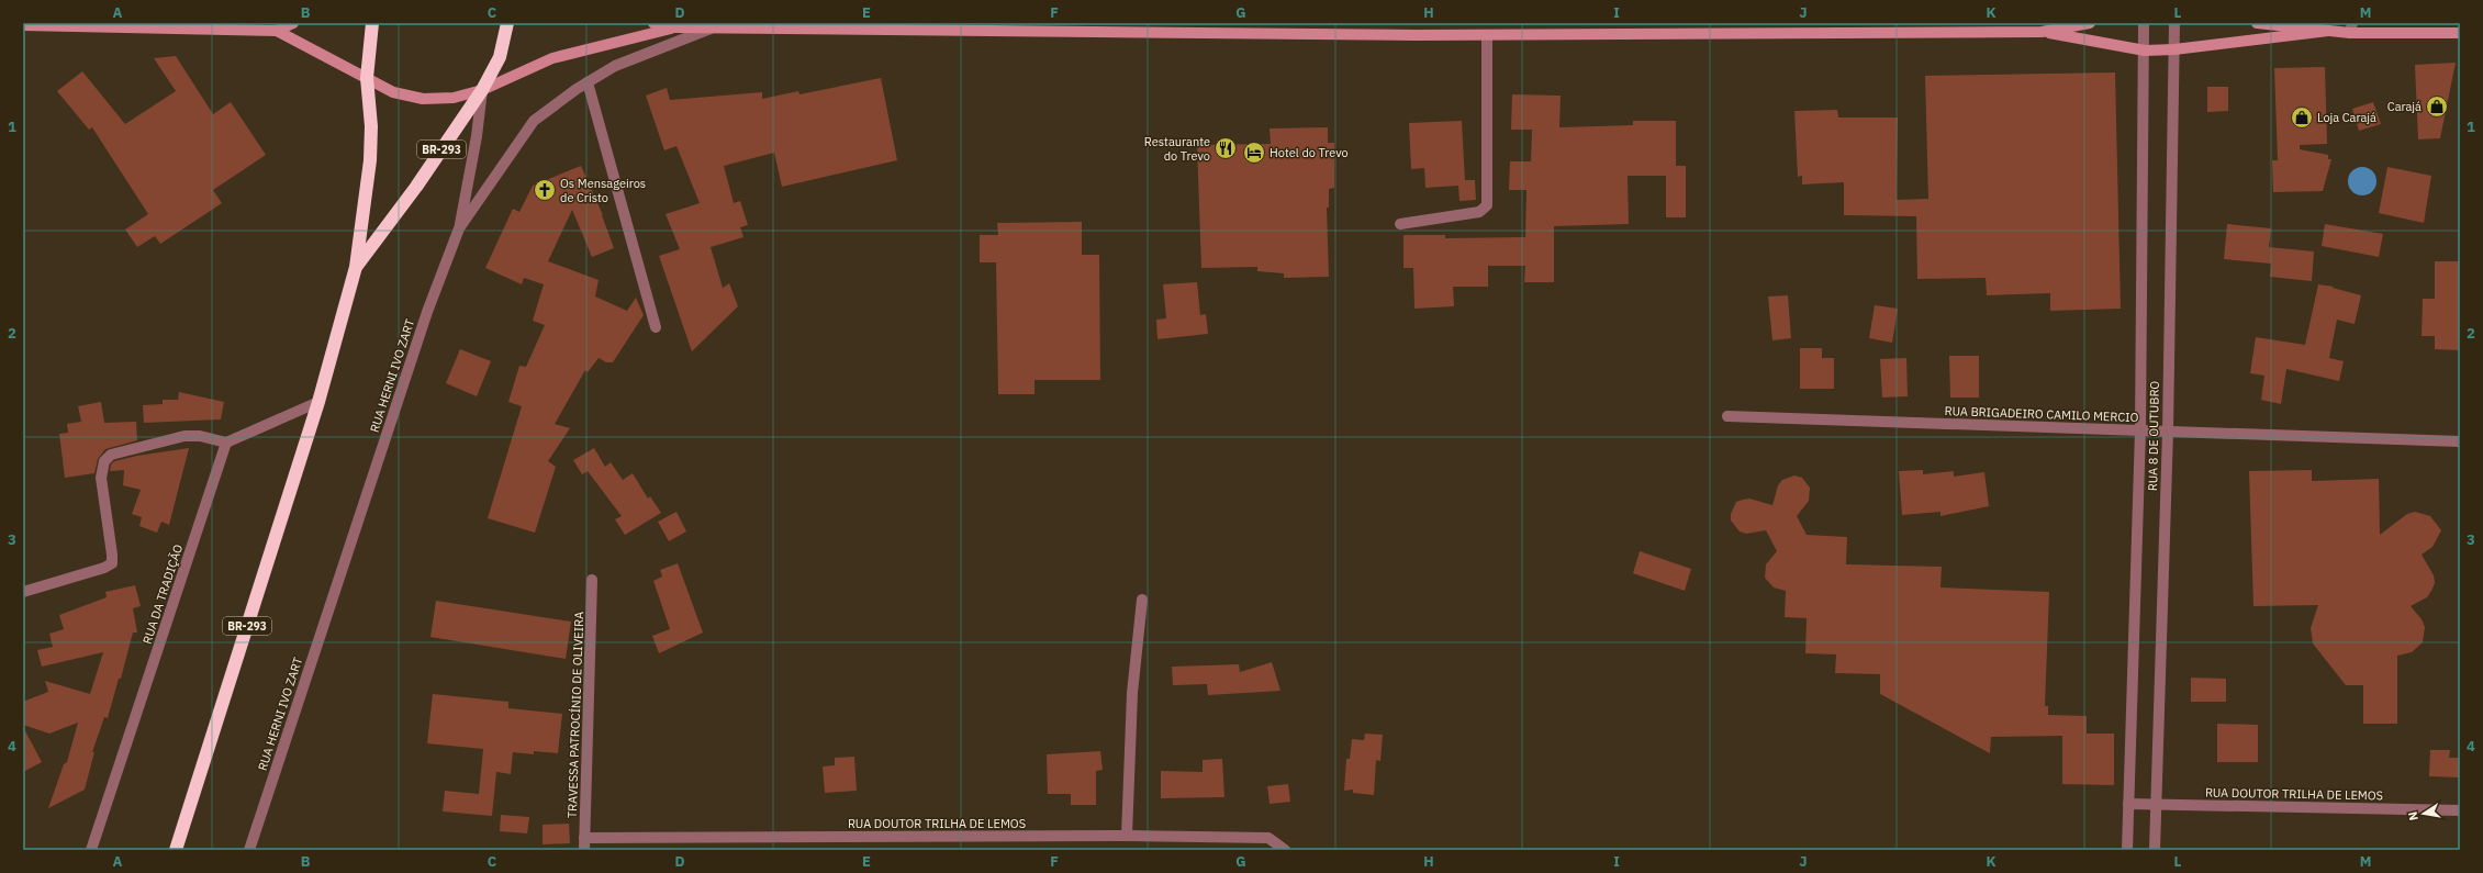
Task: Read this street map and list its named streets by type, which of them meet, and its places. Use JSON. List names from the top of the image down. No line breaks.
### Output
{"streets":{"highway":["BR-293"],"street":["RUA HERNI IVO ZART","RUA BRIGADEIRO CAMILO MERCIO","RUA 8 DE OUTUBRO","RUA DA TRADIÇÃO","TRAVESSA PATROCÍNIO DE OLIVEIRA","RUA DOUTOR TRILHA DE LEMOS"]},"crossings":[["RUA BRIGADEIRO CAMILO MERCIO","RUA 8 DE OUTUBRO"],["RUA 8 DE OUTUBRO","RUA DOUTOR TRILHA DE LEMOS"],["TRAVESSA PATROCÍNIO DE OLIVEIRA","RUA DOUTOR TRILHA DE LEMOS"]],"places":{"shop":["Carajá","Loja Carajá"],"restaurant":["Restaurante do Trevo"],"hotel":["Hotel do Trevo"],"church":["Os Mensageiros de Cristo"]},"north":"left","grid":{"columns":["A","B","C","D","E","F","G","H","I","J","K","L","M"],"rows":["1","2","3","4"]}}
